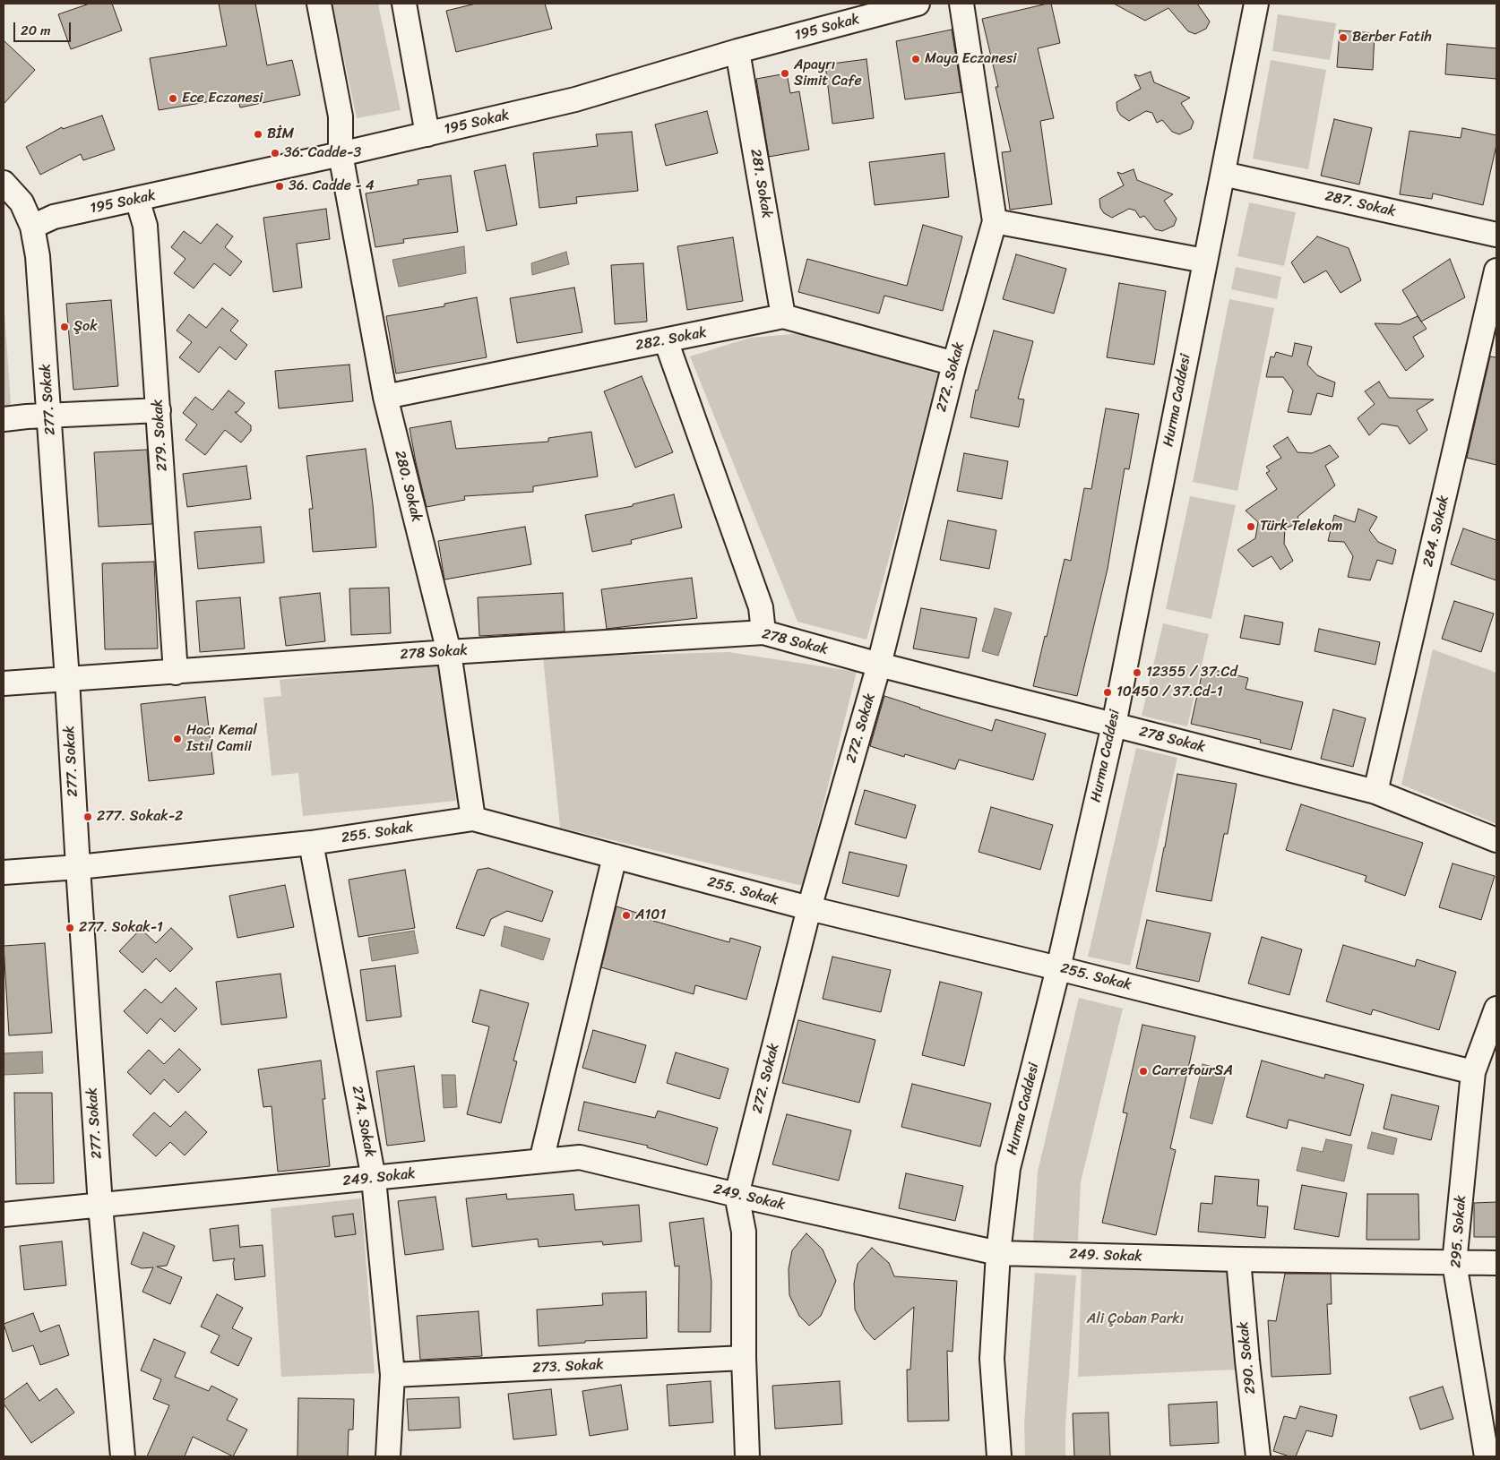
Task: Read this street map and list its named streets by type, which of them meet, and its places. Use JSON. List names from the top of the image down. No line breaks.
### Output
{"streets":{"street":["195 Sokak","281. Sokak","287. Sokak","282. Sokak","272. Sokak","277. Sokak","Hurma Caddesi","279. Sokak","280. Sokak","284. Sokak","278 Sokak","255. Sokak","274. Sokak","249. Sokak","295. Sokak","290. Sokak","273. Sokak"]},"crossings":[["195 Sokak","281. Sokak"],["195 Sokak","277. Sokak"],["195 Sokak","279. Sokak"],["195 Sokak","280. Sokak"],["281. Sokak","282. Sokak"],["287. Sokak","Hurma Caddesi"],["282. Sokak","272. Sokak"],["282. Sokak","280. Sokak"],["272. Sokak","278 Sokak"],["272. Sokak","255. Sokak"],["272. Sokak","249. Sokak"],["272. Sokak","273. Sokak"],["277. Sokak","278 Sokak"],["277. Sokak","255. Sokak"],["277. Sokak","249. Sokak"],["Hurma Caddesi","278 Sokak"],["Hurma Caddesi","255. Sokak"],["Hurma Caddesi","249. Sokak"],["279. Sokak","278 Sokak"],["280. Sokak","278 Sokak"],["280. Sokak","255. Sokak"],["284. Sokak","278 Sokak"],["255. Sokak","274. Sokak"],["255. Sokak","295. Sokak"],["274. Sokak","249. Sokak"],["274. Sokak","273. Sokak"],["249. Sokak","295. Sokak"],["249. Sokak","290. Sokak"]],"parks":["Ali Çoban Parkı"],"places":["Berber Fatih","Maya Eczanesi","Apayrı Simit Cafe","Ece Eczanesi","BİM","36. Cadde-3","36. Cadde - 4","Şok","Türk Telekom","12355 / 37.Cd","10450 / 37.Cd-1","Hacı Kemal Istıl Camii","277. Sokak-2","A101","277. Sokak-1","CarrefourSA"],"scale_bar":"20 m"}
